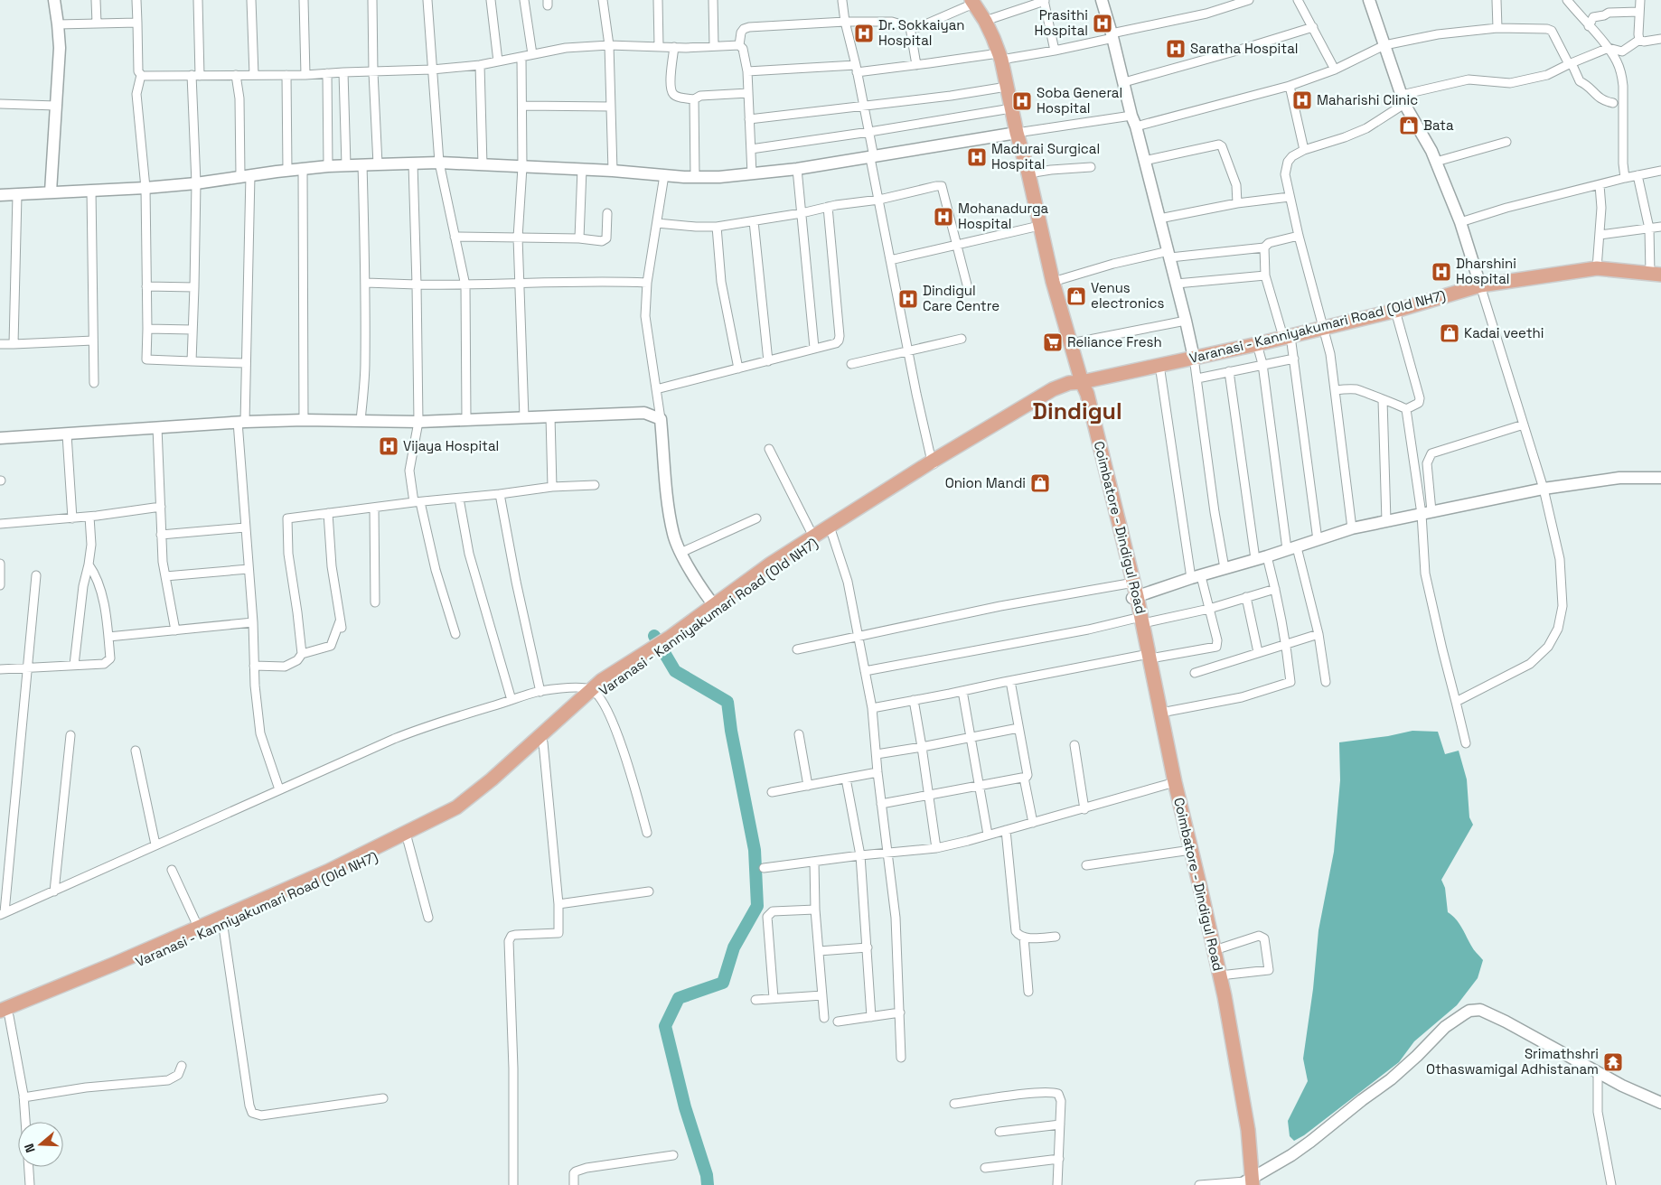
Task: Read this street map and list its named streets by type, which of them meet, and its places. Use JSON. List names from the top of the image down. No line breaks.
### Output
{"streets":{"main road":["Varanasi - Kanniyakumari Road (Old NH7)","Coimbatore - Dindigul Road"]},"crossings":[["Varanasi - Kanniyakumari Road (Old NH7)","Coimbatore - Dindigul Road"]],"districts":["Dindigul"],"places":{"hospital":["Prasithi Hospital","Dr. Sokkaiyan Hospital","Saratha Hospital","Maharishi Clinic","Soba General Hospital","Madurai Surgical Hospital","Mohanadurga Hospital","Dharshini Hospital","Dindigul Care Centre","Vijaya Hospital"],"shop":["Bata","Venus electronics","Kadai veethi","Onion Mandi"],"supermarket":["Reliance Fresh"],"temple":["Srimathshri Othaswamigal Adhistanam"]},"north":"left"}
